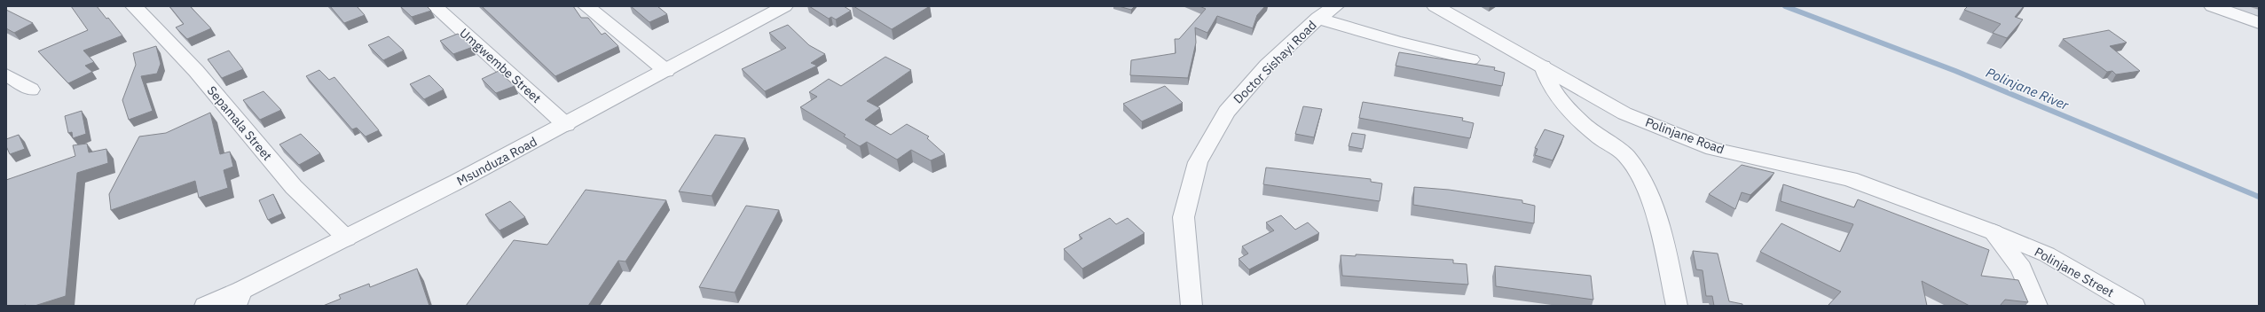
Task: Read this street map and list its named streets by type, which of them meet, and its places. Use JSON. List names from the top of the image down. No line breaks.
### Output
{"streets":{"street":["Doctor Sishayi Road","Umgwembe Street","Sepamala Street","Polinjane Road","Msunduza Road","Polinjane Street"]},"crossings":[["Umgwembe Street","Msunduza Road"],["Sepamala Street","Msunduza Road"],["Polinjane Road","Polinjane Street"]],"water":["Polinjane River"]}
